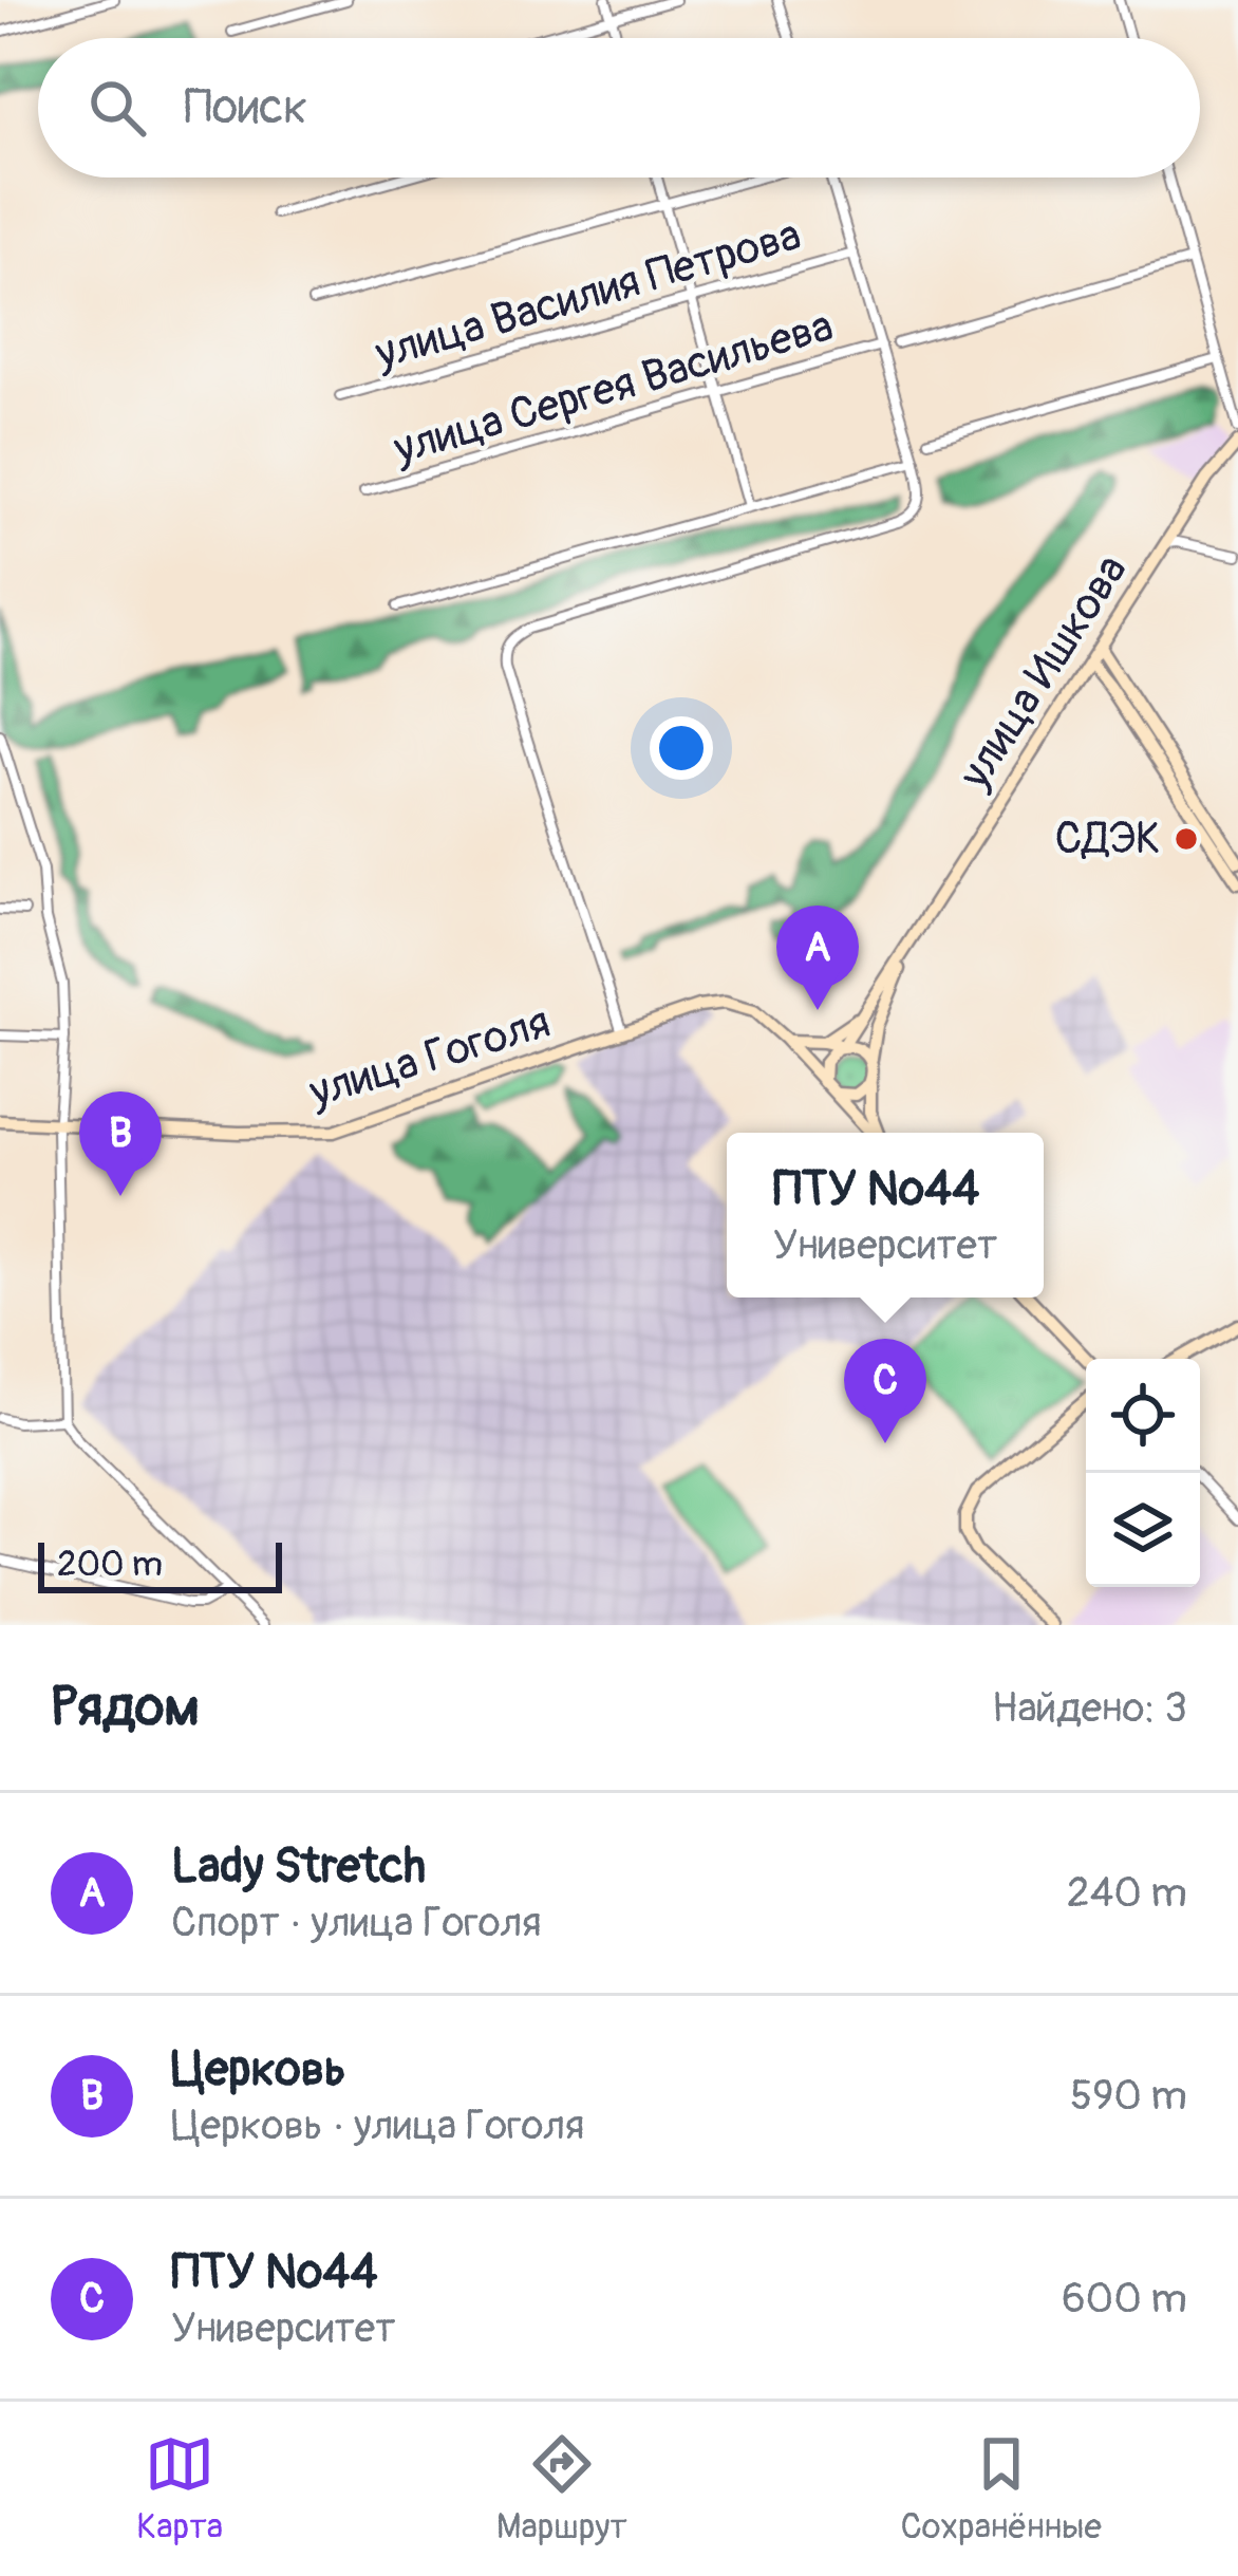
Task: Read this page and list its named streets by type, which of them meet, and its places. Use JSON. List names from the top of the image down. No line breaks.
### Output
{"streets":{"street":["улица Василия Петрова","улица Сергея Васильева","улица Ишкова","улица Гоголя"]},"crossings":[["улица Ишкова","улица Гоголя"]],"places":["СДЭК"],"scale_bar":"200 m","page":{"search":"Поиск","pins":["A","B","C"],"popup":["ПТУ №44","Университет"],"scale":"200 m","heading":["Рядом","Найдено: 3"],"list":[{"mark":"A","name":"Lady Stretch","note":"Спорт · улица Гоголя","value":"240 m"},{"mark":"B","name":"Церковь","note":"Церковь · улица Гоголя","value":"590 m"},{"mark":"C","name":"ПТУ №44","note":"Университет","value":"600 m"}],"nav":["Карта","Маршрут","Сохранённые"]}}
